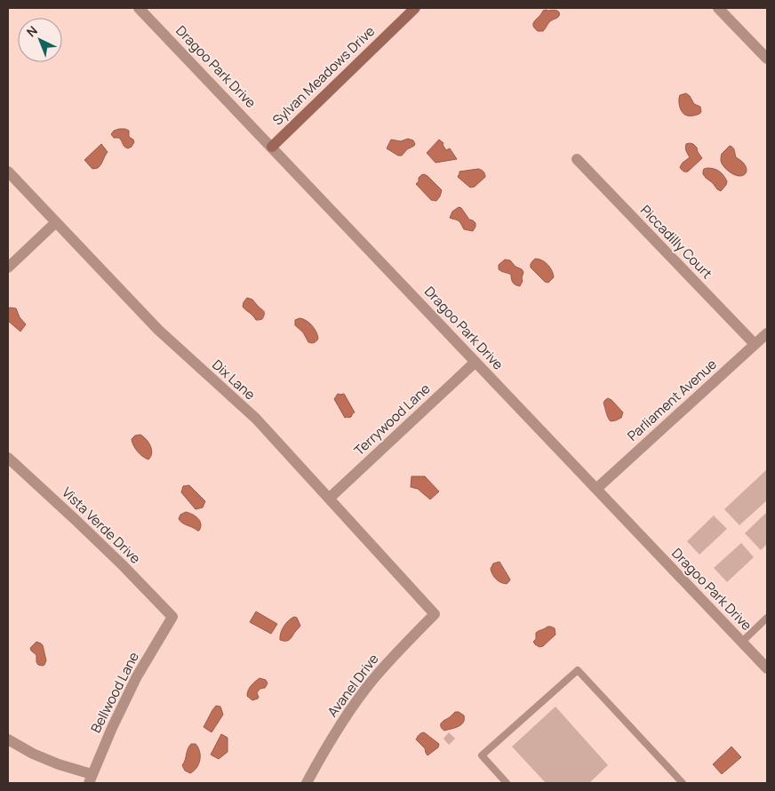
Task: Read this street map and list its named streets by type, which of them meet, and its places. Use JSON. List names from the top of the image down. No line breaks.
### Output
{"streets":{"street":["Dragoo Park Drive","Sylvan Meadows Drive","Piccadilly Court","Dix Lane","Parliament Avenue","Terrywood Lane","Vista Verde Drive","Avanel Drive","Bellwood Lane"]},"crossings":[["Dragoo Park Drive","Sylvan Meadows Drive"],["Dragoo Park Drive","Parliament Avenue"],["Dragoo Park Drive","Terrywood Lane"],["Piccadilly Court","Parliament Avenue"],["Dix Lane","Terrywood Lane"],["Dix Lane","Avanel Drive"],["Vista Verde Drive","Bellwood Lane"]],"north":"top left"}
